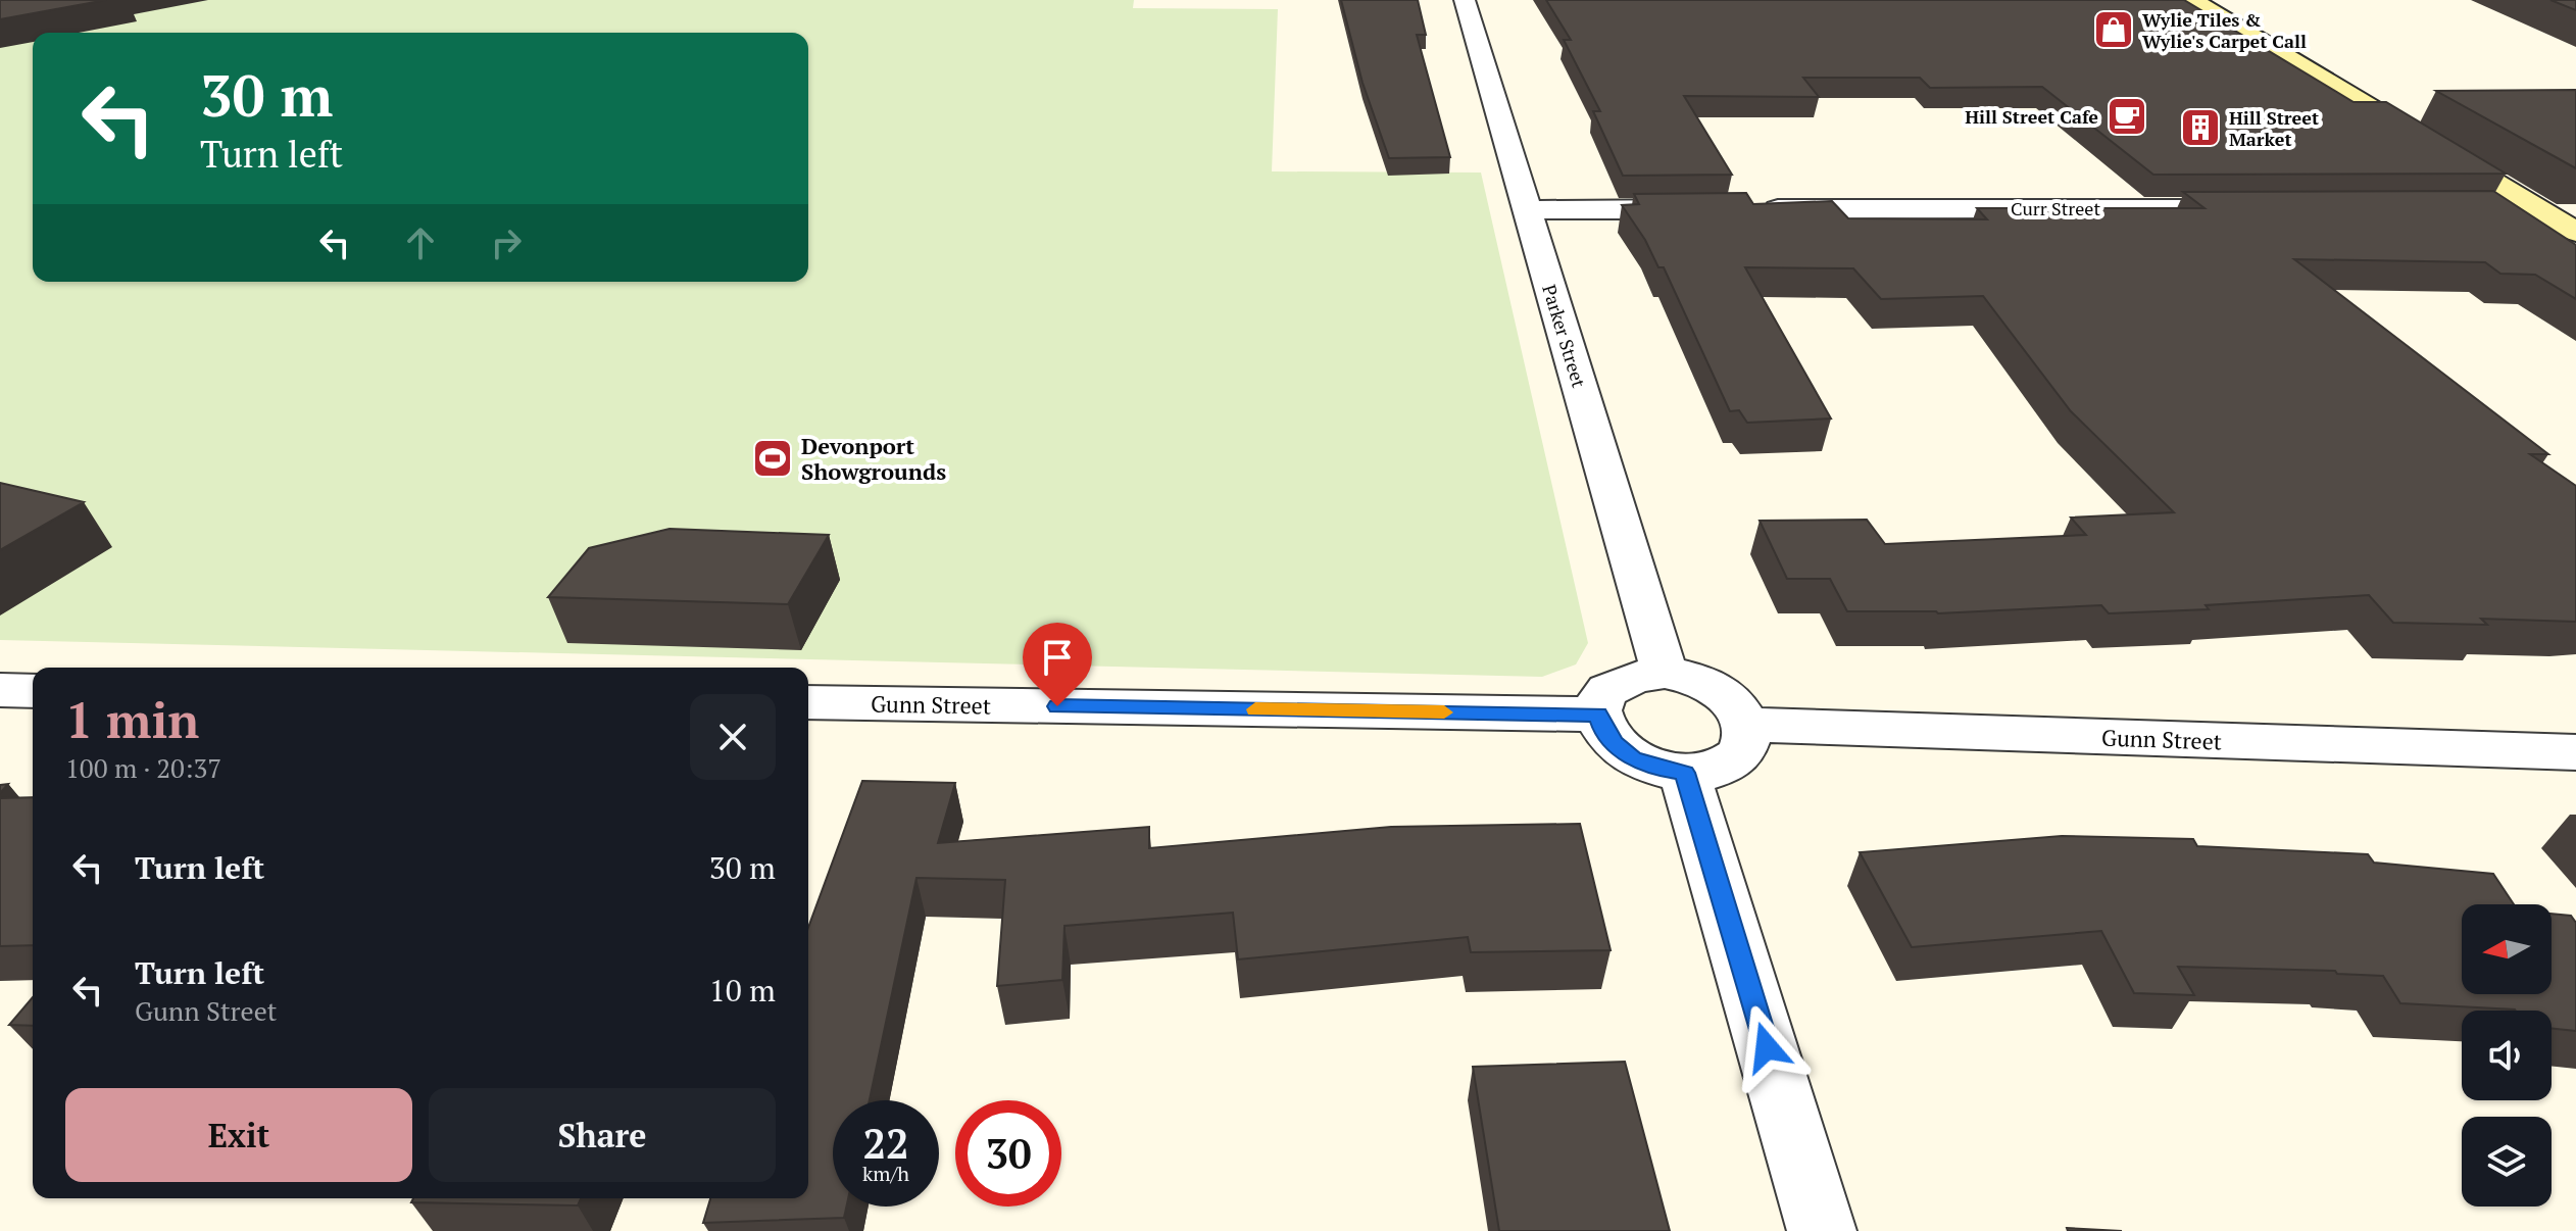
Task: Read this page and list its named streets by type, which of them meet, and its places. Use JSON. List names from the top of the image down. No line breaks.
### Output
{"streets":{"street":["Curr Street","Parker Street","Gunn Street"]},"crossings":[["Parker Street","Gunn Street"]],"places":{"shop":["Wylie Tiles & Wylie's Carpet Call"],"cafe":["Hill Street Cafe"],"building":["Hill Street Market"],"sports":["Devonport Showgrounds"]},"north":"left","page":{"turn":["30 m","Turn left"],"heading":["1 min","100 m · 20:37"],"list":[{"name":"Turn left","value":"30 m"},{"name":"Turn left","note":"Gunn Street","value":"10 m"}],"buttons":["Exit","Share"],"speed":"22 km/h","limit":"30"}}
